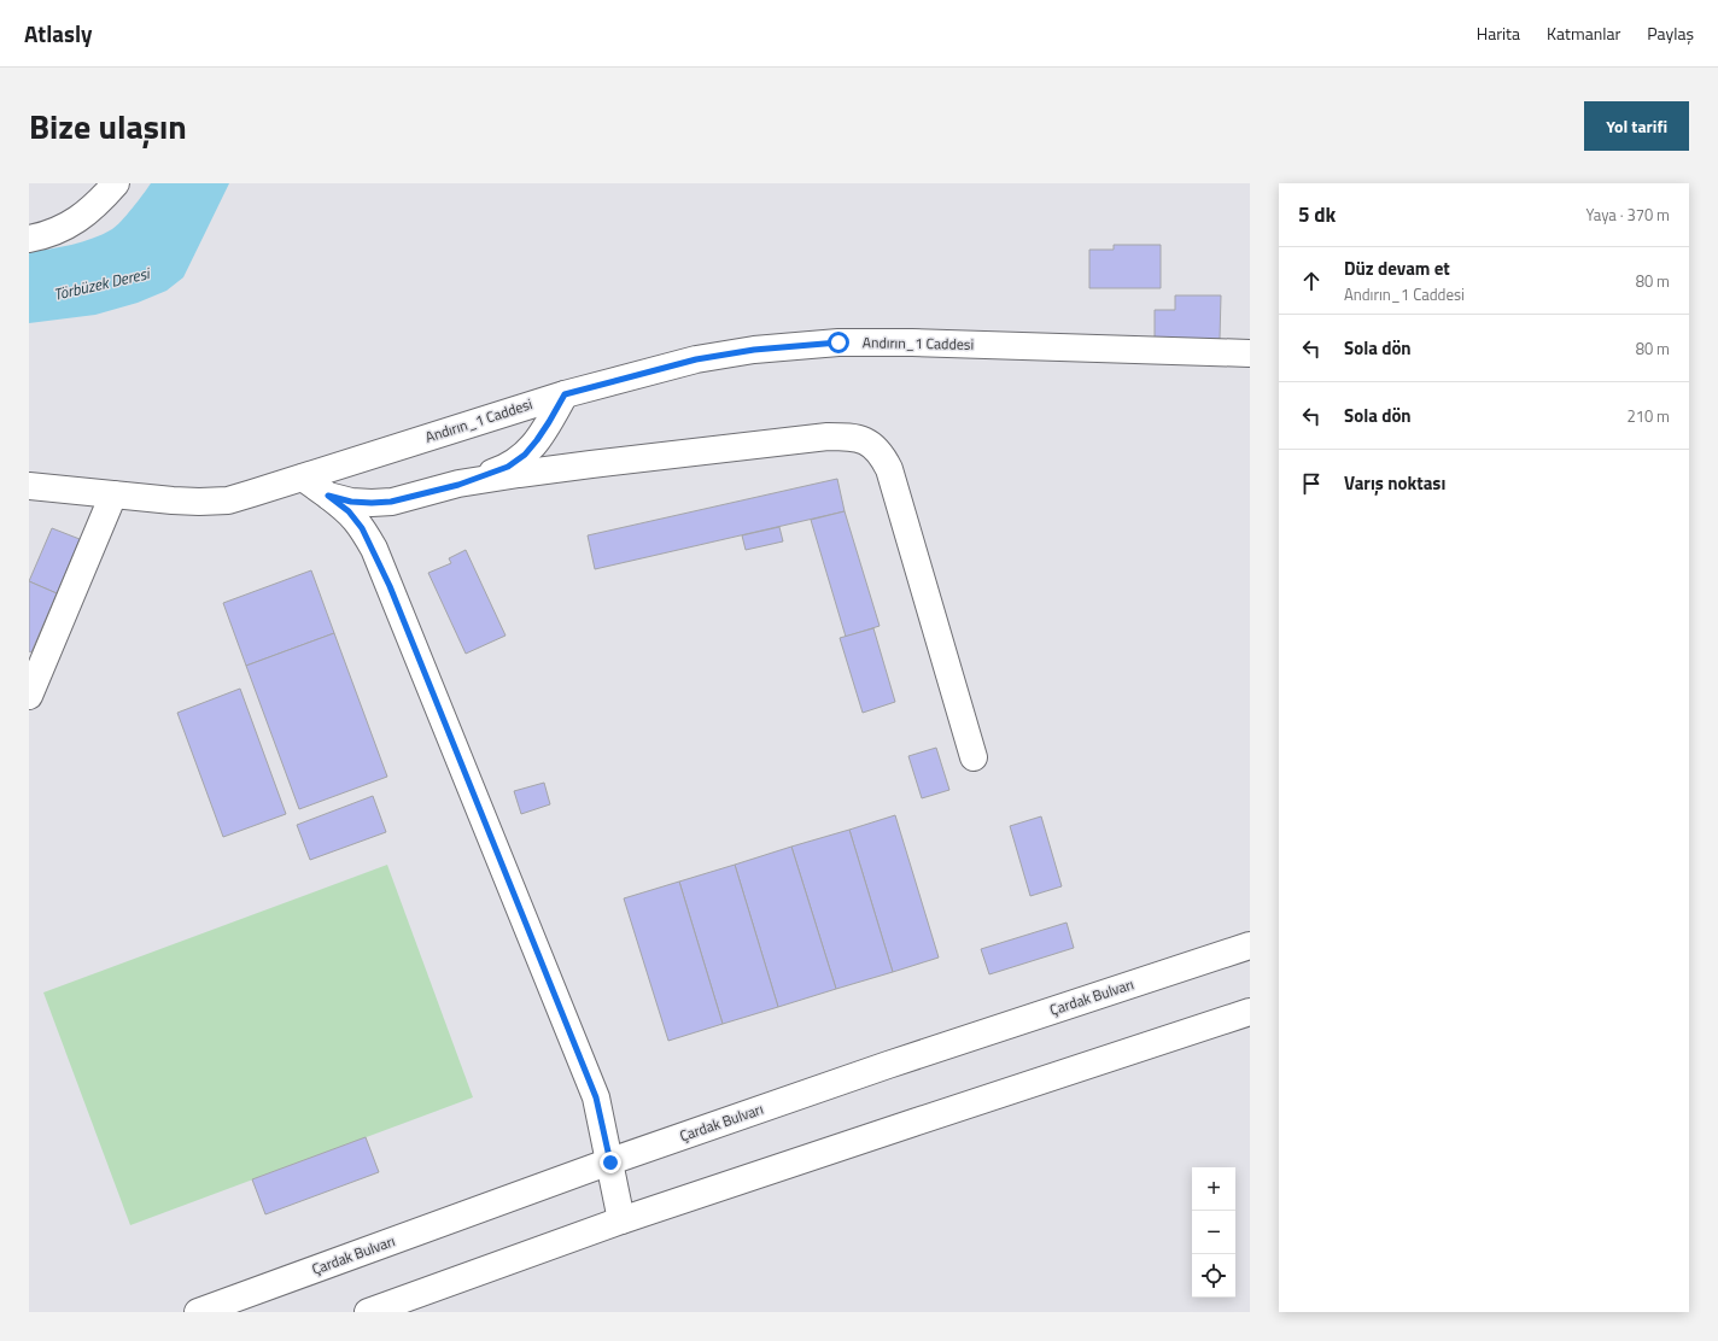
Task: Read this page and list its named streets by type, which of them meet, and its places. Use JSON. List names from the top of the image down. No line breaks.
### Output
{"streets":{"street":["Andırın_1 Caddesi","Çardak Bulvarı"]},"water":["Törbüzek Deresi"],"page":{"header":"Atlasly","nav":["Harita","Katmanlar","Paylaş"],"title":"Bize ulaşın","buttons":"Yol tarifi","heading":["5 dk","Yaya · 370 m"],"list":[["Düz devam et","Andırın_1 Caddesi","80 m"],["Sola dön","80 m"],["Sola dön","210 m"],"Varış noktası"],"map_buttons":["+","−"]}}
